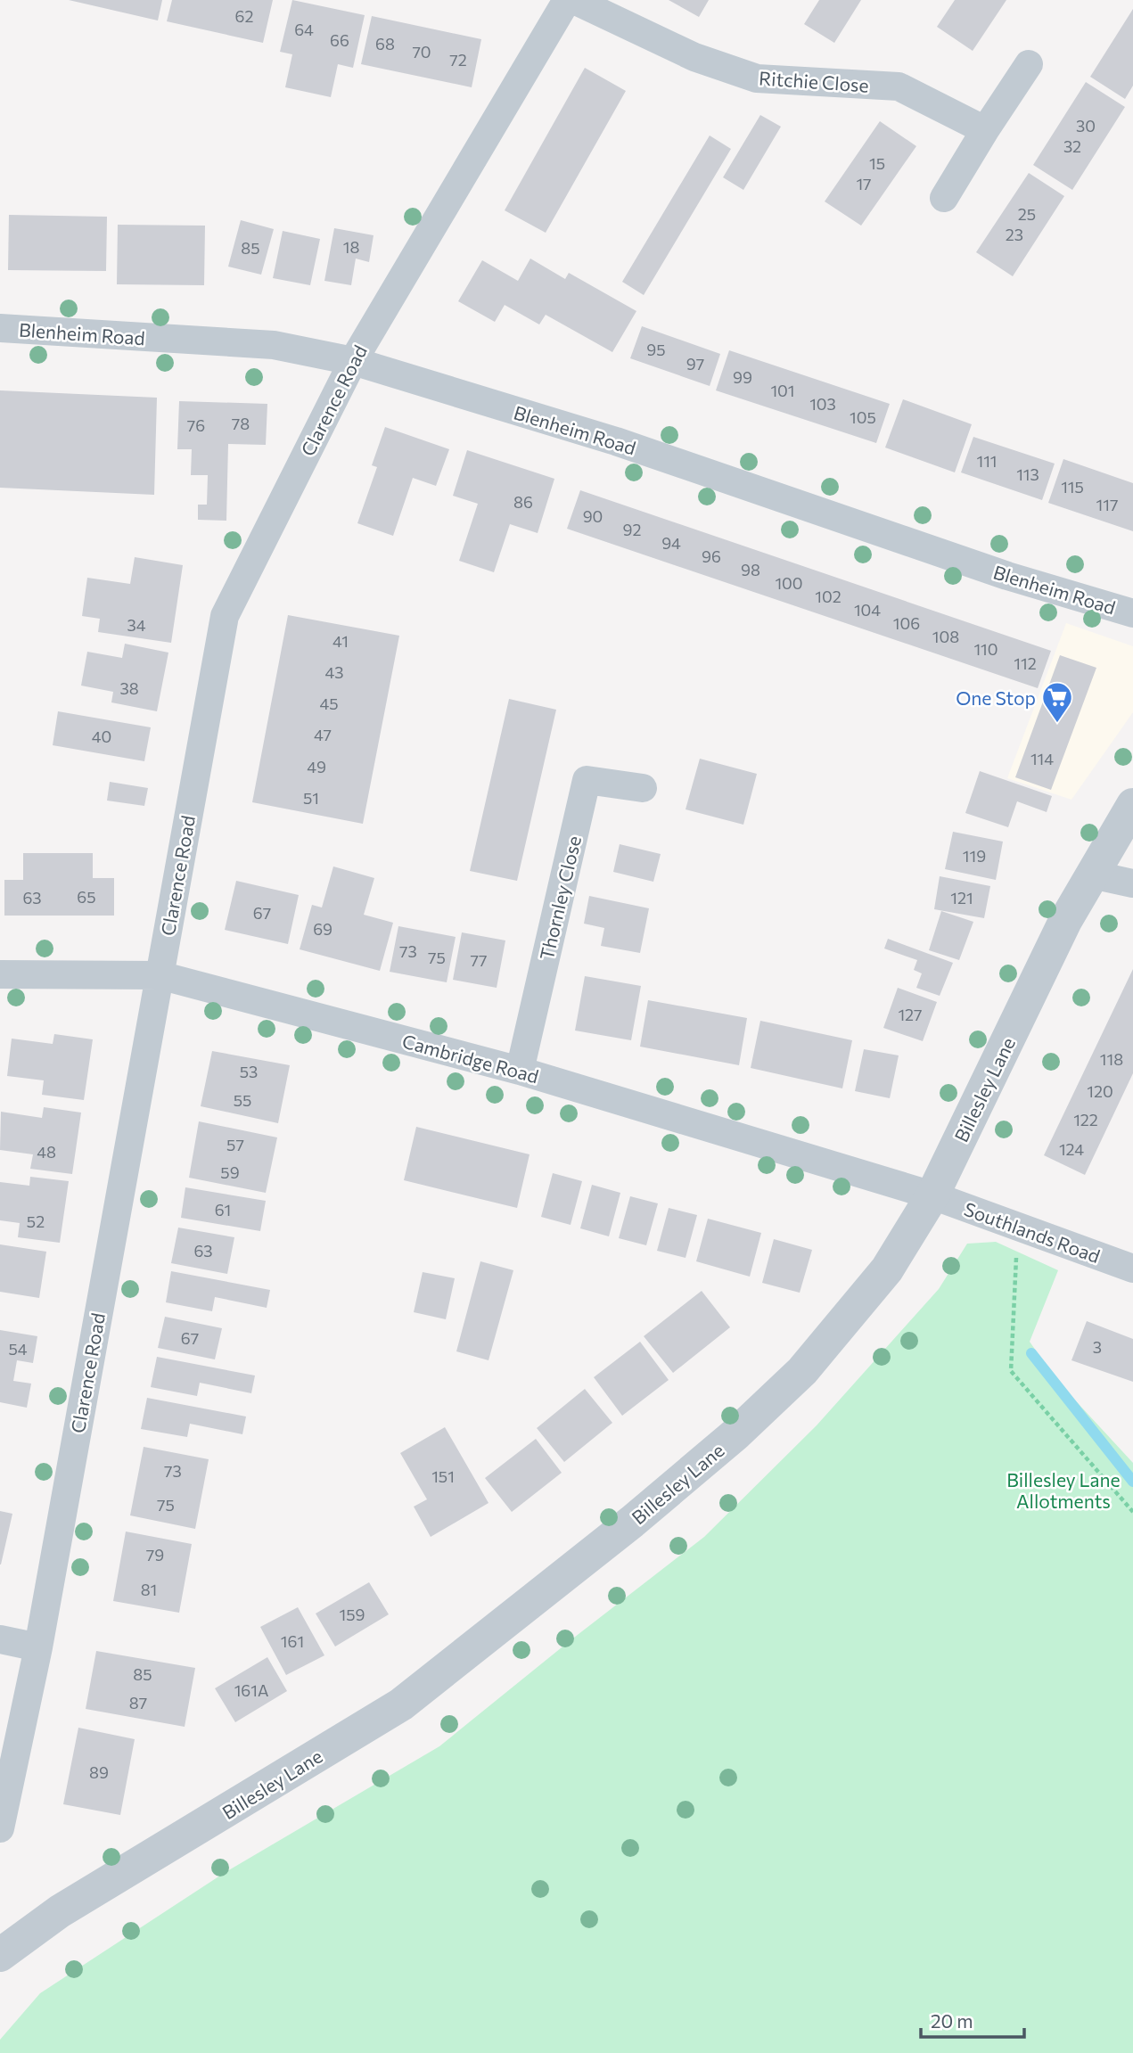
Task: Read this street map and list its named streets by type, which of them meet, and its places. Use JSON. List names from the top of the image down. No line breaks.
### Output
{"streets":{"street":["Ritchie Close","Blenheim Road","Clarence Road","Thornley Close","Cambridge Road","Billesley Lane","Southlands Road"]},"crossings":[["Blenheim Road","Clarence Road"],["Clarence Road","Cambridge Road"],["Thornley Close","Cambridge Road"],["Cambridge Road","Billesley Lane"],["Cambridge Road","Southlands Road"],["Billesley Lane","Southlands Road"]],"parks":["Billesley Lane Allotments"],"places":{"supermarket":["One Stop"]},"house_numbers":["62","64","66","68","70","72","30","32","15","17","25","23","18","85","95","97","99","101","103","105","78","76","111","113","115","86","117","90","92","94","96","98","100","102","104","106","34","108","41","110","112","43","38","45","47","40","114","49","51","119","65","63","121","67","69","73","75","77","127","118","53","120","55","122","57","124","48","59","61","52","63","67","3","54","73","151","75","79","81","159","161","85","161A","87","89"],"scale_bar":"20 m"}
